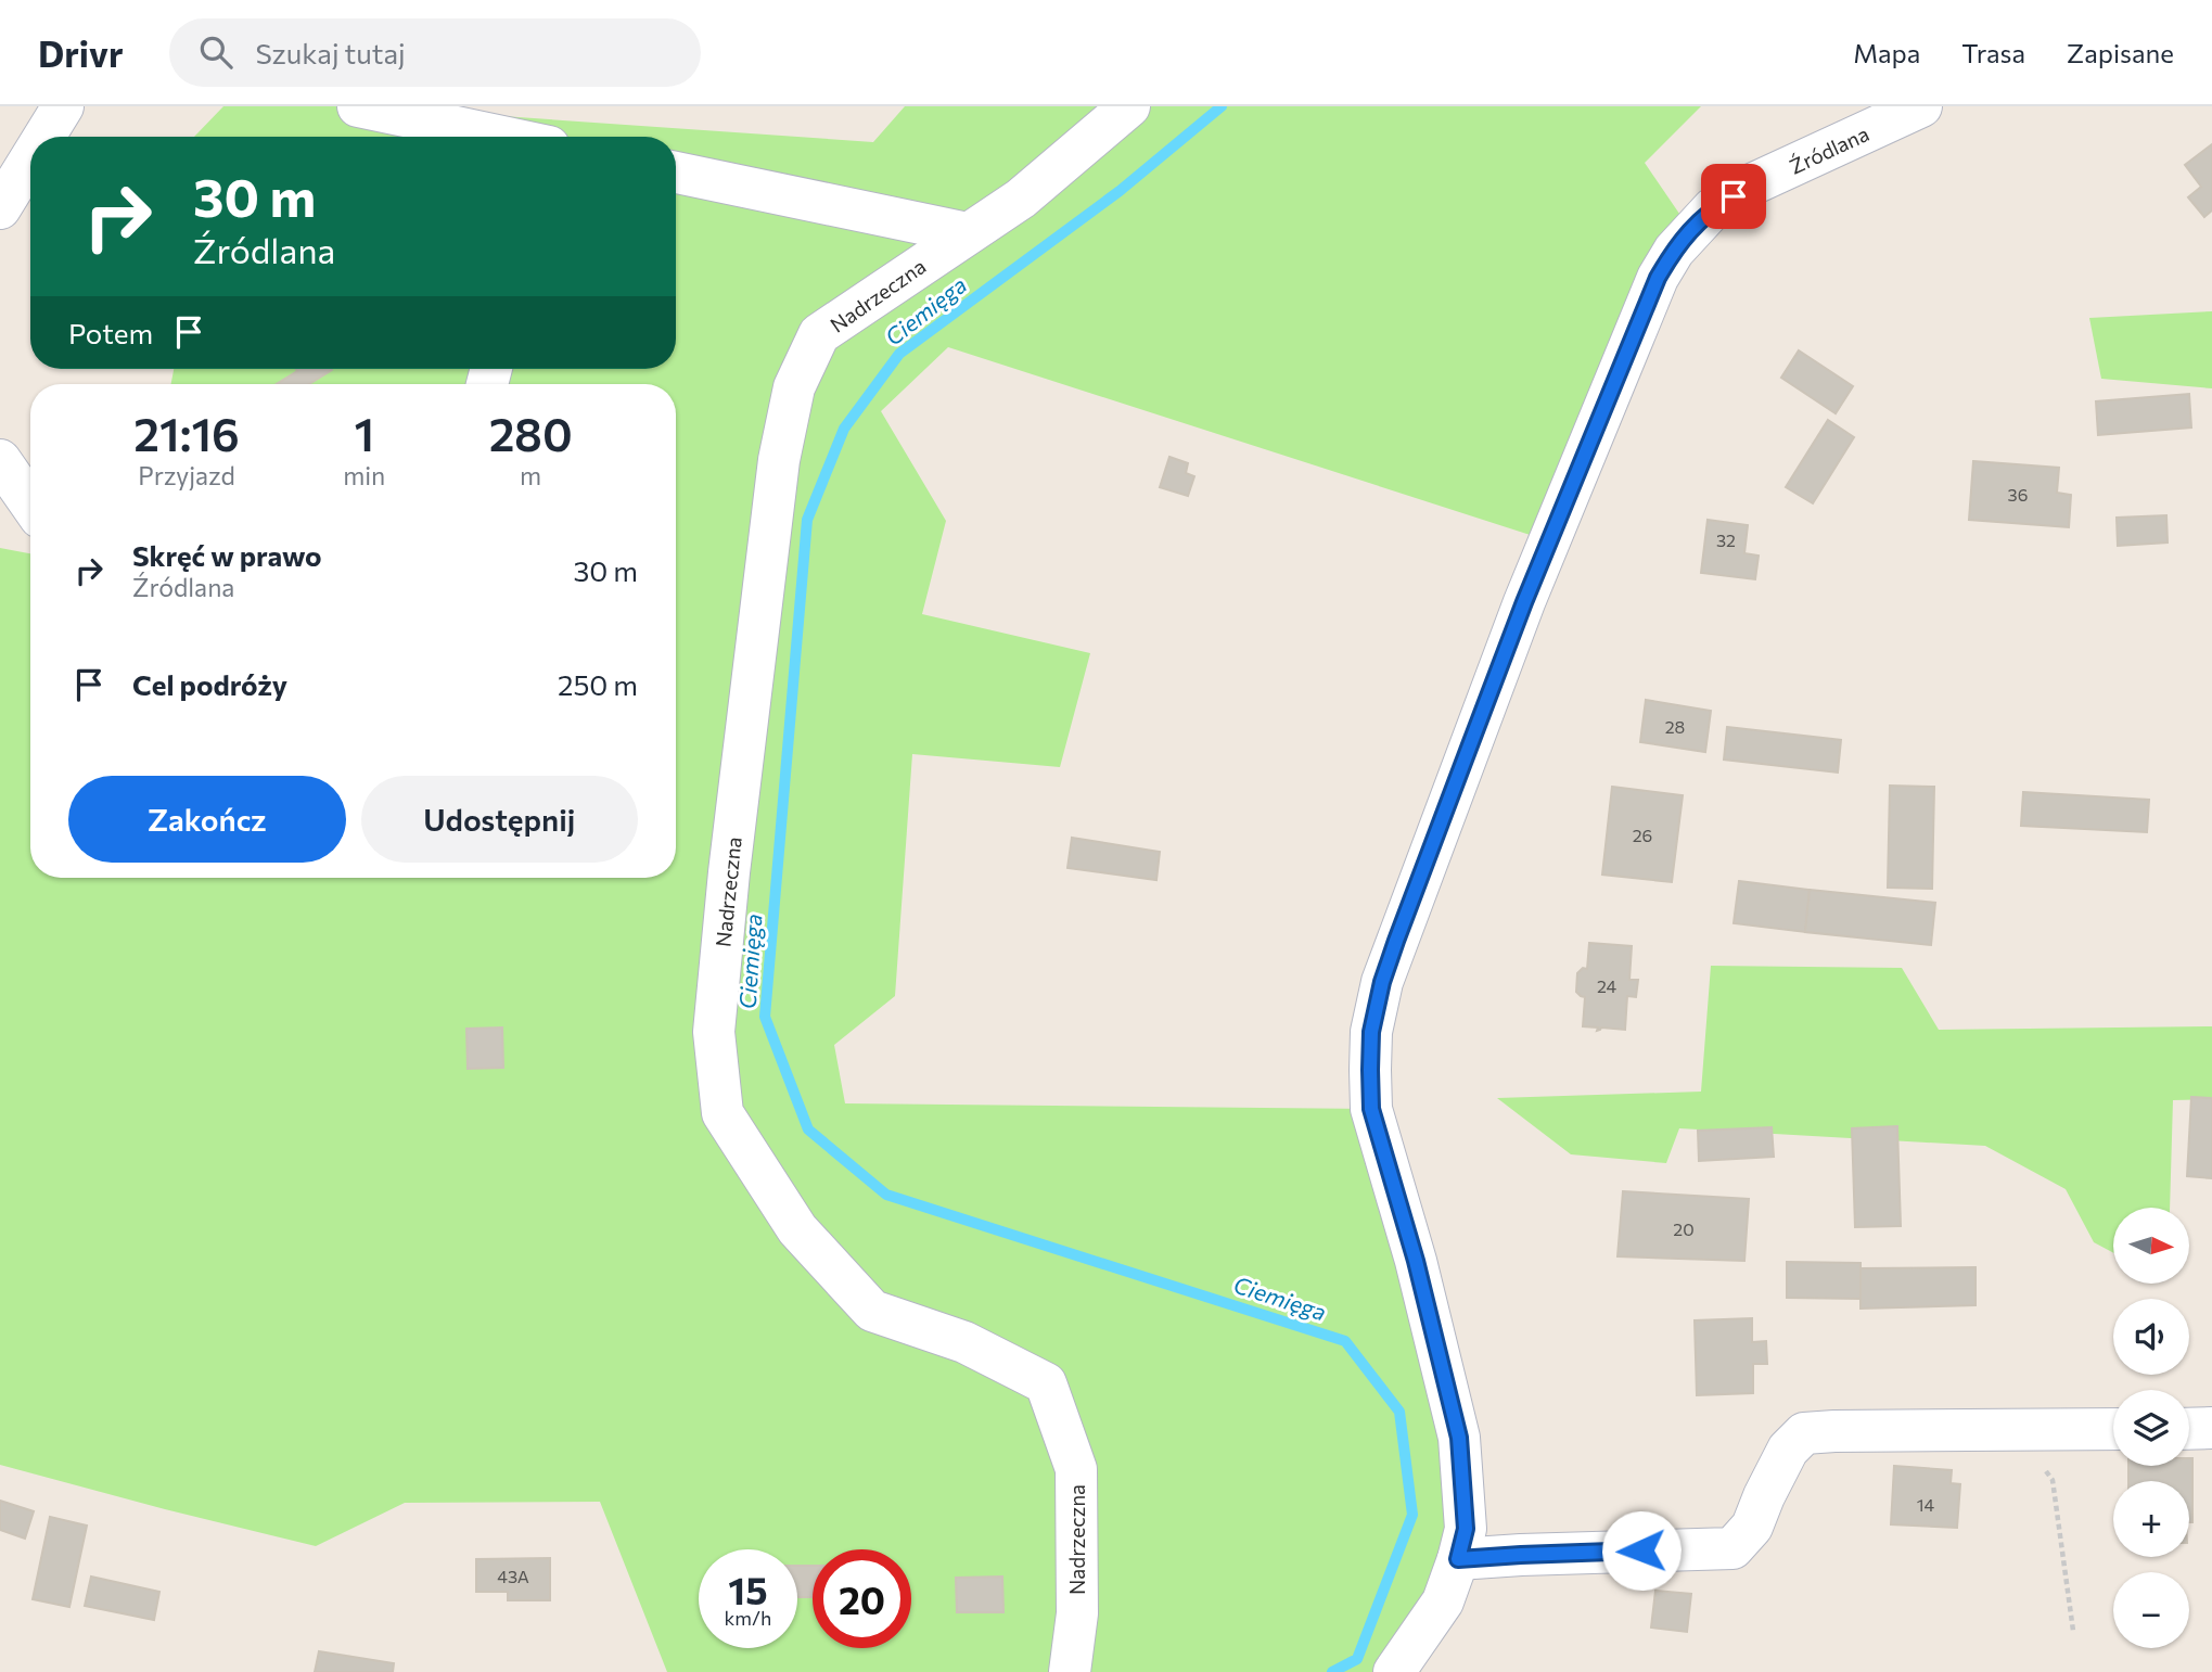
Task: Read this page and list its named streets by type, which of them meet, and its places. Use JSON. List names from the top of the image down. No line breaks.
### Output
{"streets":{"street":["Źródlana","Nadrzeczna"]},"water":["Ciemięga"],"house_numbers":["36","32","28","26","24","20","14","43A"],"north":"right","page":{"header":"Drivr","search":"Szukaj tutaj","nav":["Mapa","Trasa","Zapisane"],"turn":["30 m","Źródlana"],"then":"Potem","eta":["21:16","Przyjazd","1","min","280","m"],"list":[{"name":"Skręć w prawo","note":"Źródlana","value":"30 m"},{"name":"Cel podróży","value":"250 m"}],"buttons":["Zakończ","Udostępnij"],"map_buttons":["+","−"],"speed":"15 km/h","limit":"20"}}
